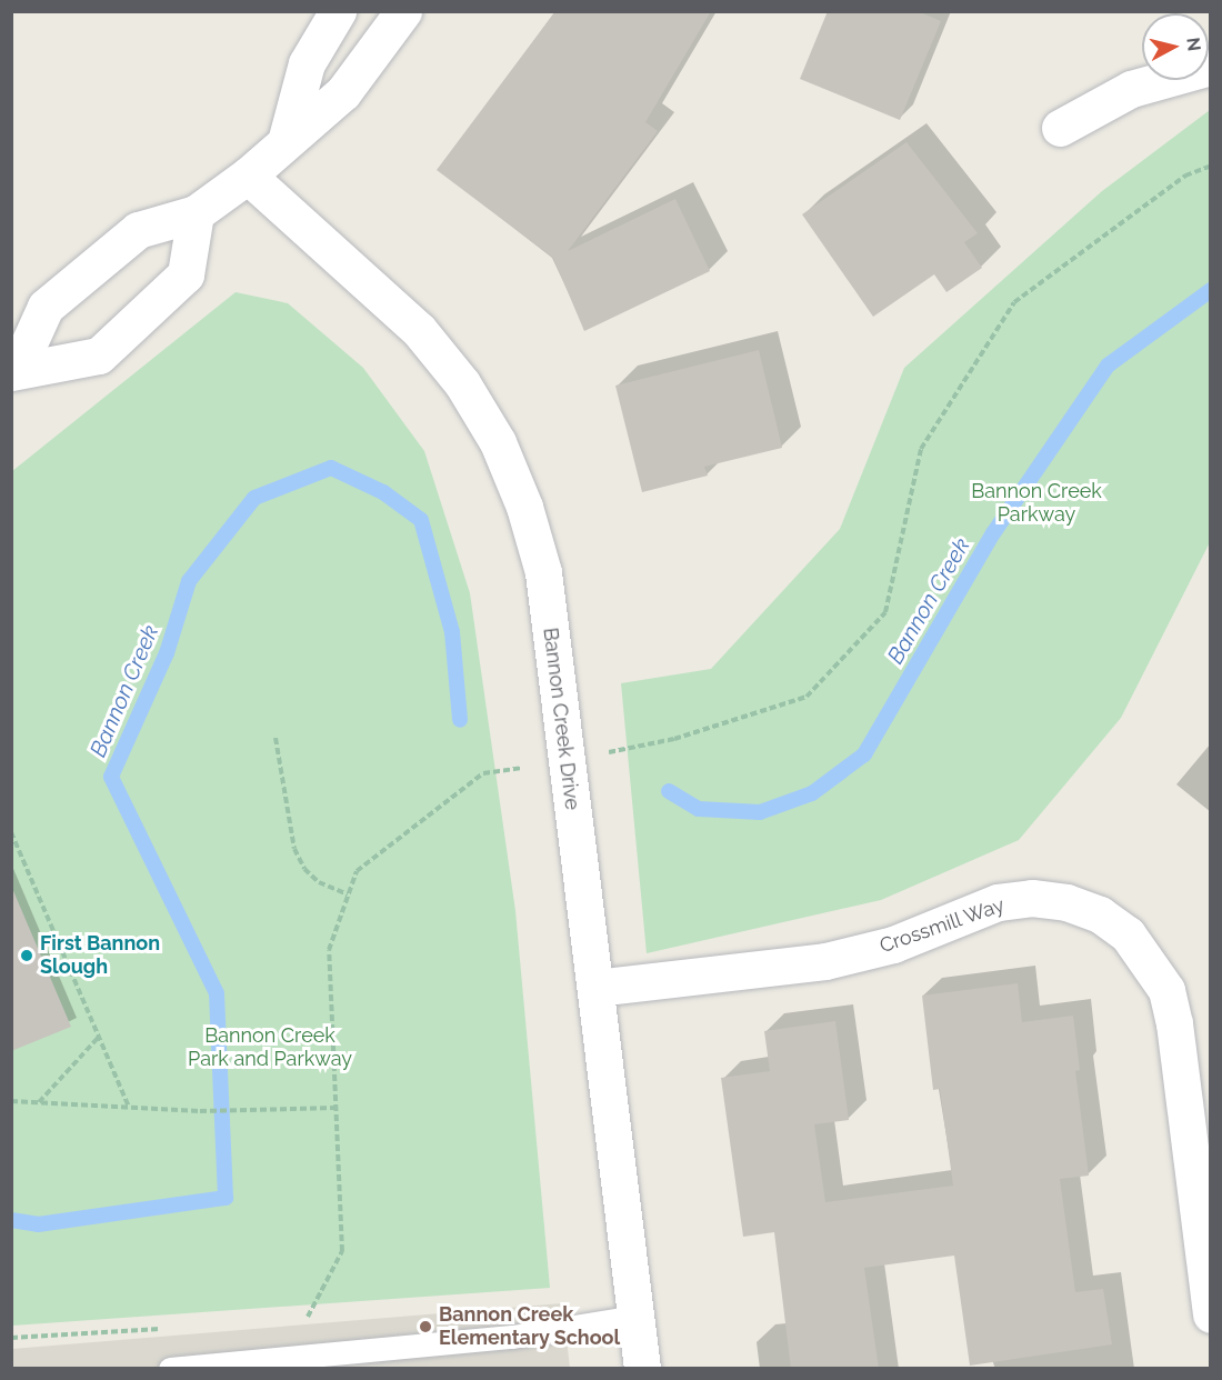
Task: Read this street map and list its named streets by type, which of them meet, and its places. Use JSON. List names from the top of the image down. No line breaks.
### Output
{"streets":{"street":["Bannon Creek Drive","Crossmill Way"]},"crossings":[["Bannon Creek Drive","Crossmill Way"]],"water":["Bannon Creek"],"parks":["Bannon Creek Parkway","Bannon Creek Park and Parkway"],"places":["First Bannon Slough","Bannon Creek Elementary School"],"north":"right"}
